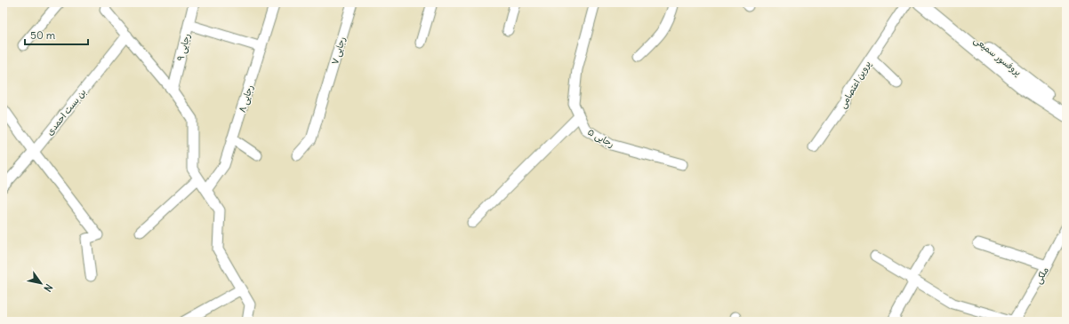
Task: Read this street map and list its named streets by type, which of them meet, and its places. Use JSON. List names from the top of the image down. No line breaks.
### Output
{"streets":{"main road":["پروفسور سمیعی"],"street":["رجایی ۹","رجایی ۷","پروین اعتصامی","رجایی ۸","بن بست احمدی","رجایی ۵","ملکی"]},"scale_bar":"50 m","north":"bottom right"}
